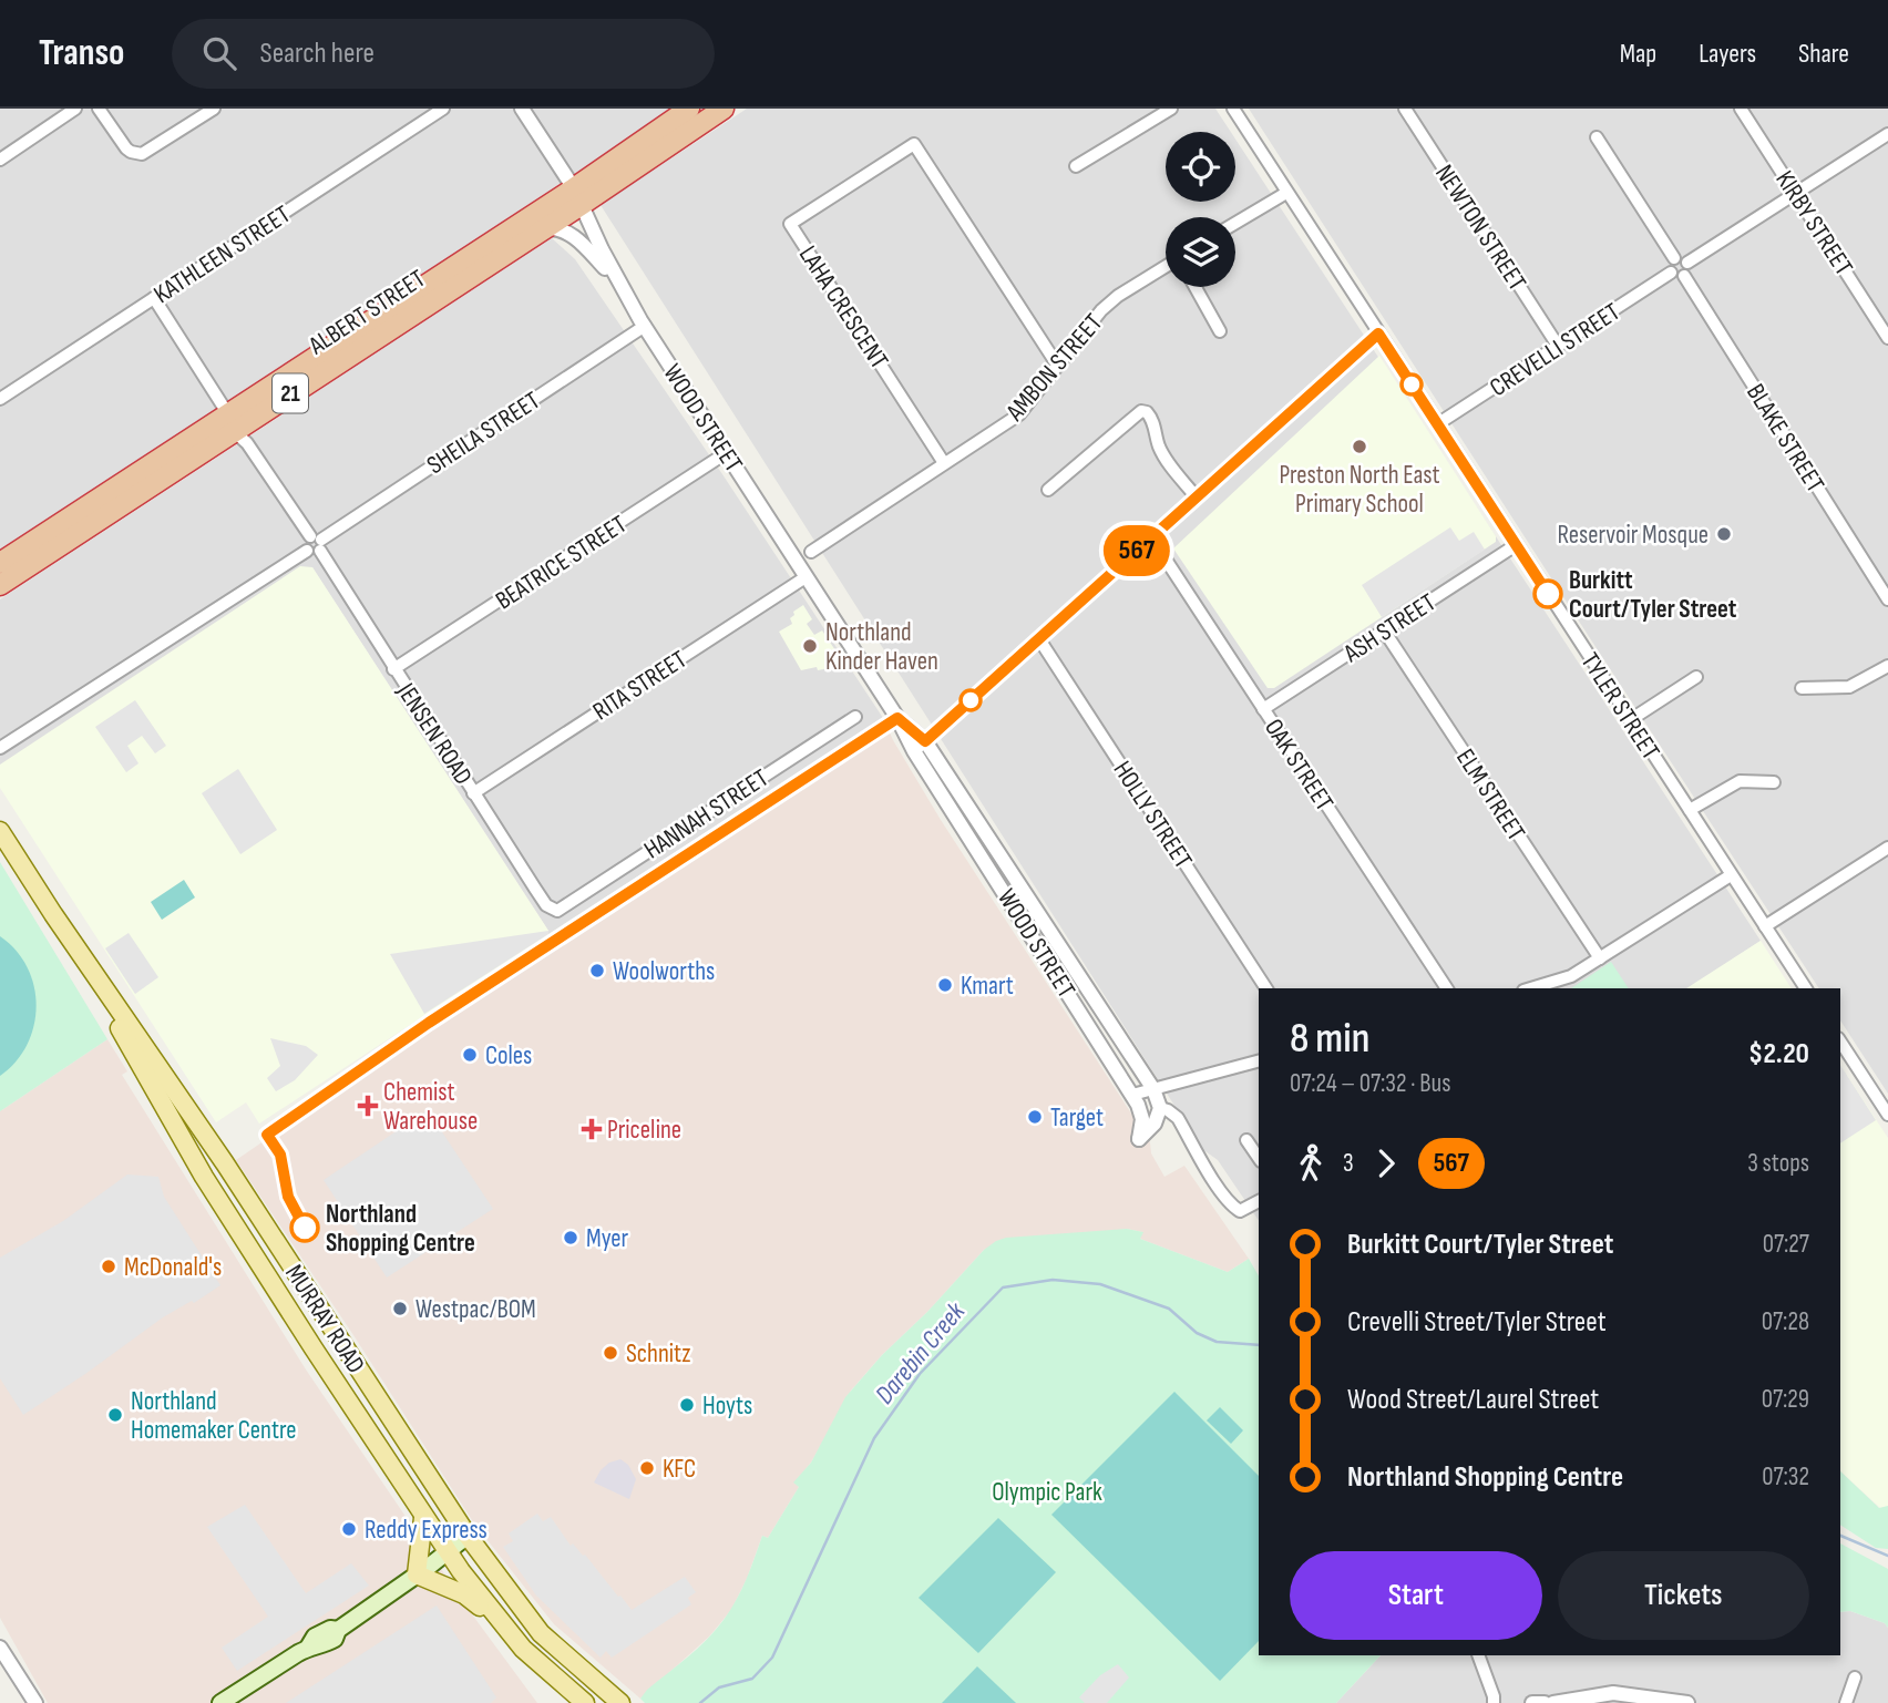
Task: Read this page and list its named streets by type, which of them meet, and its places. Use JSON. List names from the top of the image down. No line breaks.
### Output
{"streets":{"highway":["ALBERT STREET","21"],"main road":["MURRAY ROAD"],"street":["KIRBY STREET","NEWTON STREET","KATHLEEN STREET","LAHA CRESCENT","CREVELLI STREET","AMBON STREET","WOOD STREET","SHEILA STREET","BLAKE STREET","BEATRICE STREET","ASH STREET","RITA STREET","TYLER STREET","JENSEN ROAD","OAK STREET","ELM STREET","HANNAH STREET","HOLLY STREET"]},"crossings":[["NEWTON STREET","CREVELLI STREET"],["KATHLEEN STREET","JENSEN ROAD"],["LAHA CRESCENT","AMBON STREET"],["ALBERT STREET","WOOD STREET"],["ALBERT STREET","JENSEN ROAD"],["CREVELLI STREET","BLAKE STREET"],["CREVELLI STREET","TYLER STREET"],["WOOD STREET","SHEILA STREET"],["WOOD STREET","BEATRICE STREET"],["WOOD STREET","RITA STREET"],["SHEILA STREET","JENSEN ROAD"],["BEATRICE STREET","JENSEN ROAD"],["ASH STREET","TYLER STREET"],["ASH STREET","OAK STREET"],["ASH STREET","ELM STREET"],["RITA STREET","JENSEN ROAD"],["JENSEN ROAD","HANNAH STREET"]],"water":["Darebin Creek"],"parks":["Olympic Park"],"places":{"other":["Preston North East Primary School","Reservoir Mosque","Burkitt Court/Tyler Street","Northland Kinder Haven","Woolworths","Kmart","Coles","Target","Northland Shopping Centre","Myer","McDonald's","Westpac/BOM","Schnitz","Hoyts","Northland Homemaker Centre","KFC","Reddy Express"],"health":["Chemist Warehouse","Priceline"]},"lines":["bus line 567"],"page":{"header":"Transo","search":"Search here","nav":["Map","Layers","Share"],"on_map":"567","heading":["8 min","07:24 – 07:32 · Bus","$2.20"],"legs":["3","567","3 stops"],"list":[{"name":"Burkitt Court/Tyler Street","value":"07:27"},{"name":"Crevelli Street/Tyler Street","value":"07:28"},{"name":"Wood Street/Laurel Street","value":"07:29"},{"name":"Northland Shopping Centre","value":"07:32"}],"buttons":["Start","Tickets"]}}
